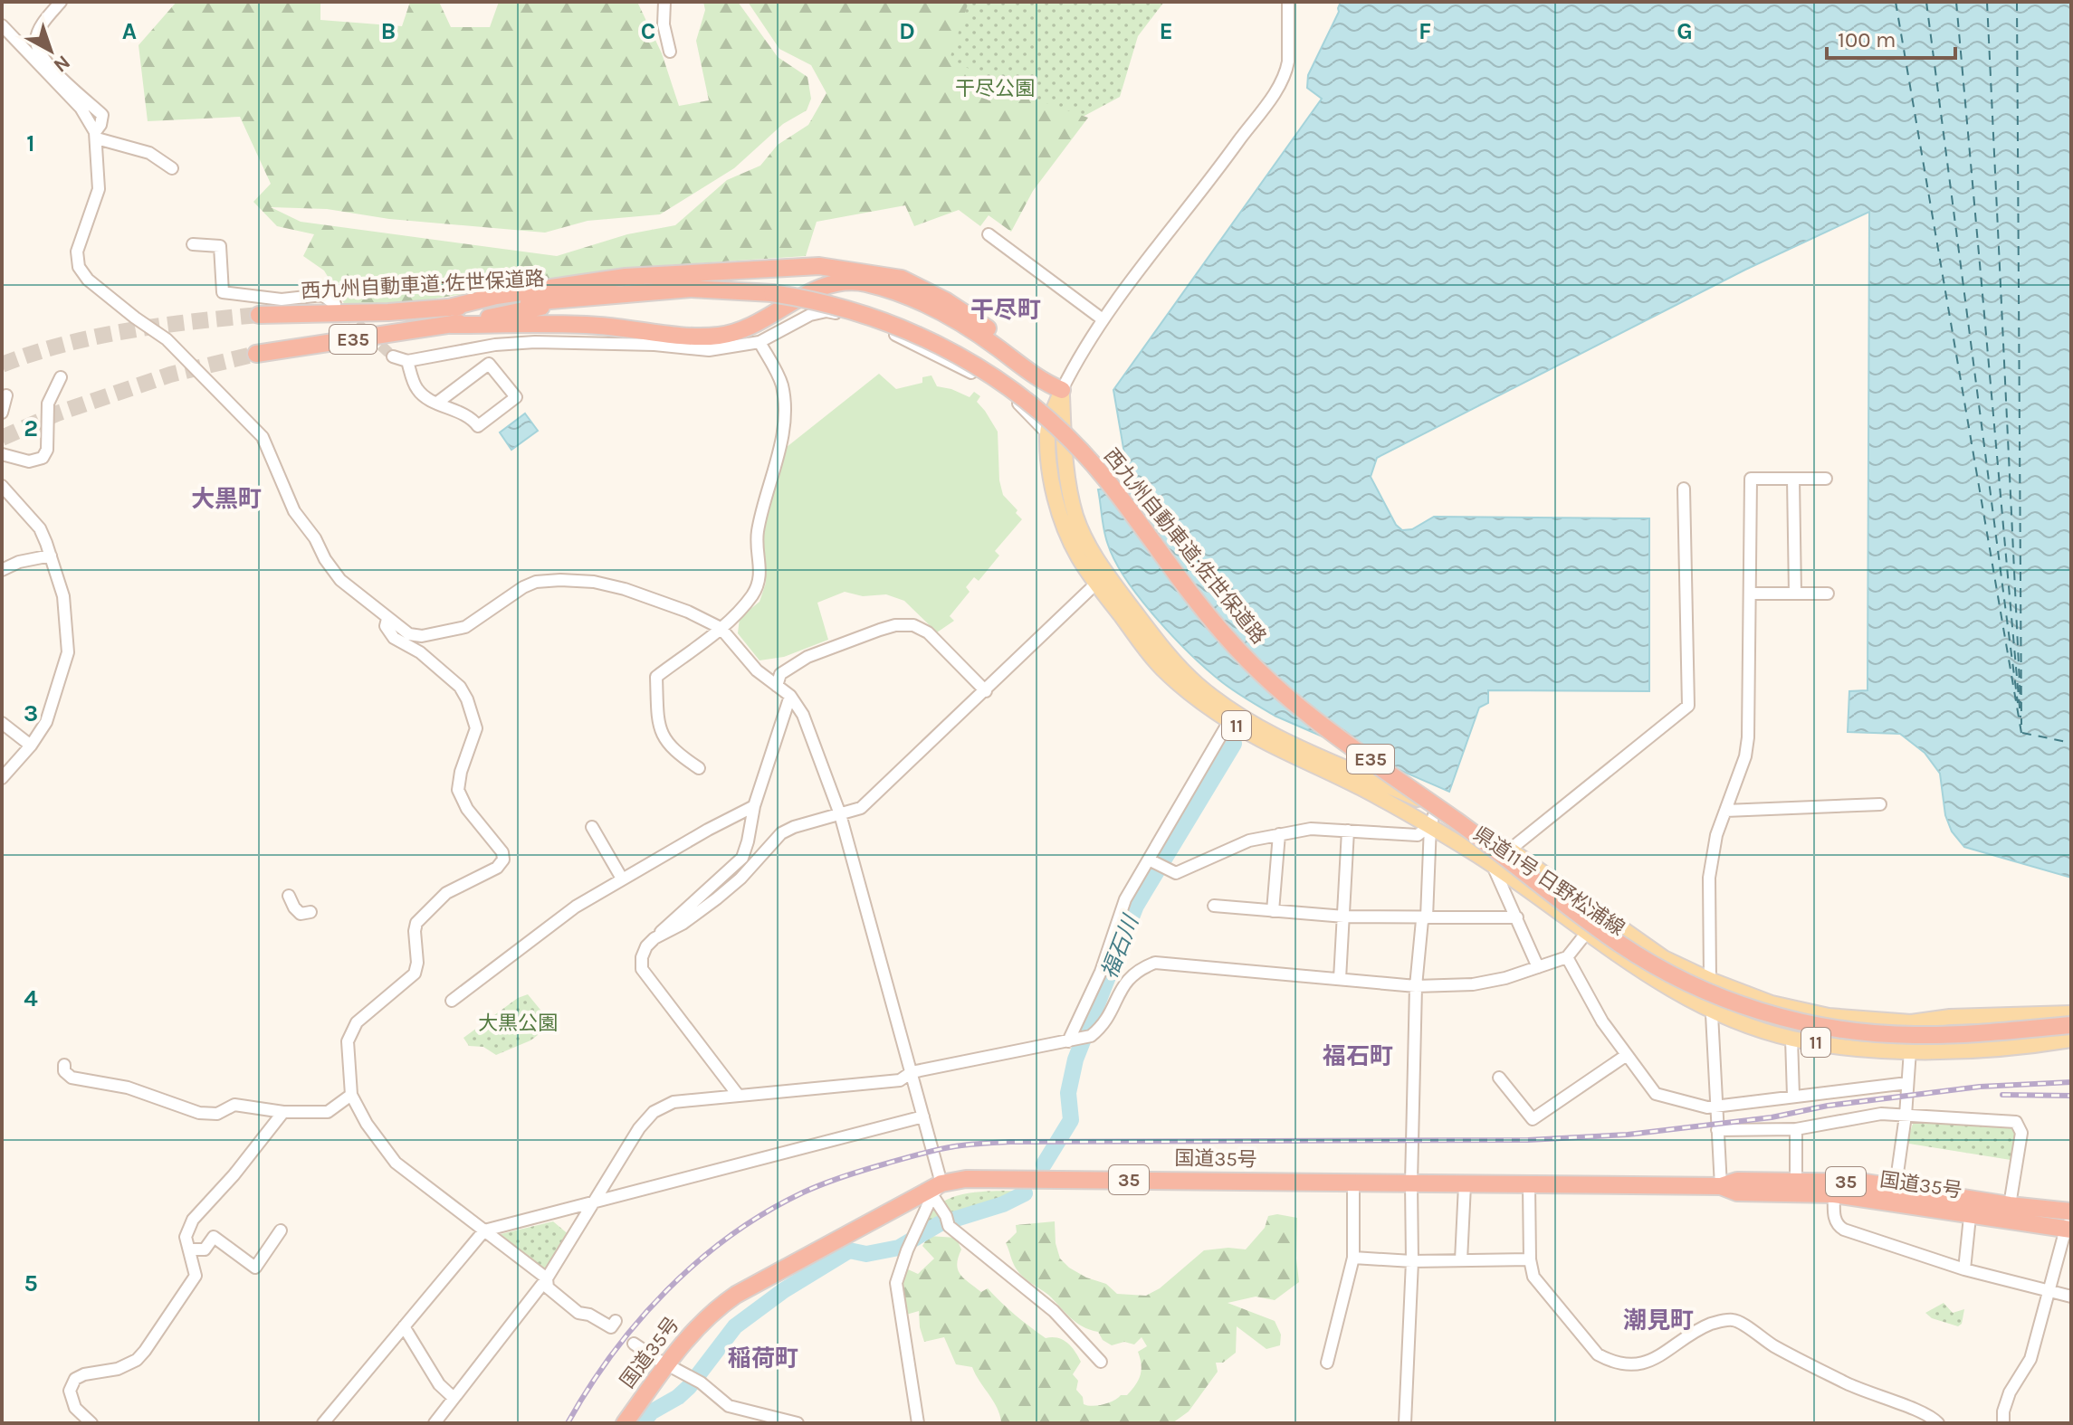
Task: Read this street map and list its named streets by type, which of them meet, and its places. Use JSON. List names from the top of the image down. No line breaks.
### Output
{"streets":{"highway":["西九州自動車道;佐世保道路","E35","国道35号","35"],"main road":["11","県道11号 日野松浦線"]},"crossings":[["11","県道11号 日野松浦線"]],"districts":["干尽町","大黒町","福石町","潮見町","稲荷町"],"water":["福石川"],"parks":["干尽公園","大黒公園"],"scale_bar":"100 m","north":"bottom right","grid":{"columns":["A","B","C","D","E","F","G"],"rows":["1","2","3","4","5"]}}
